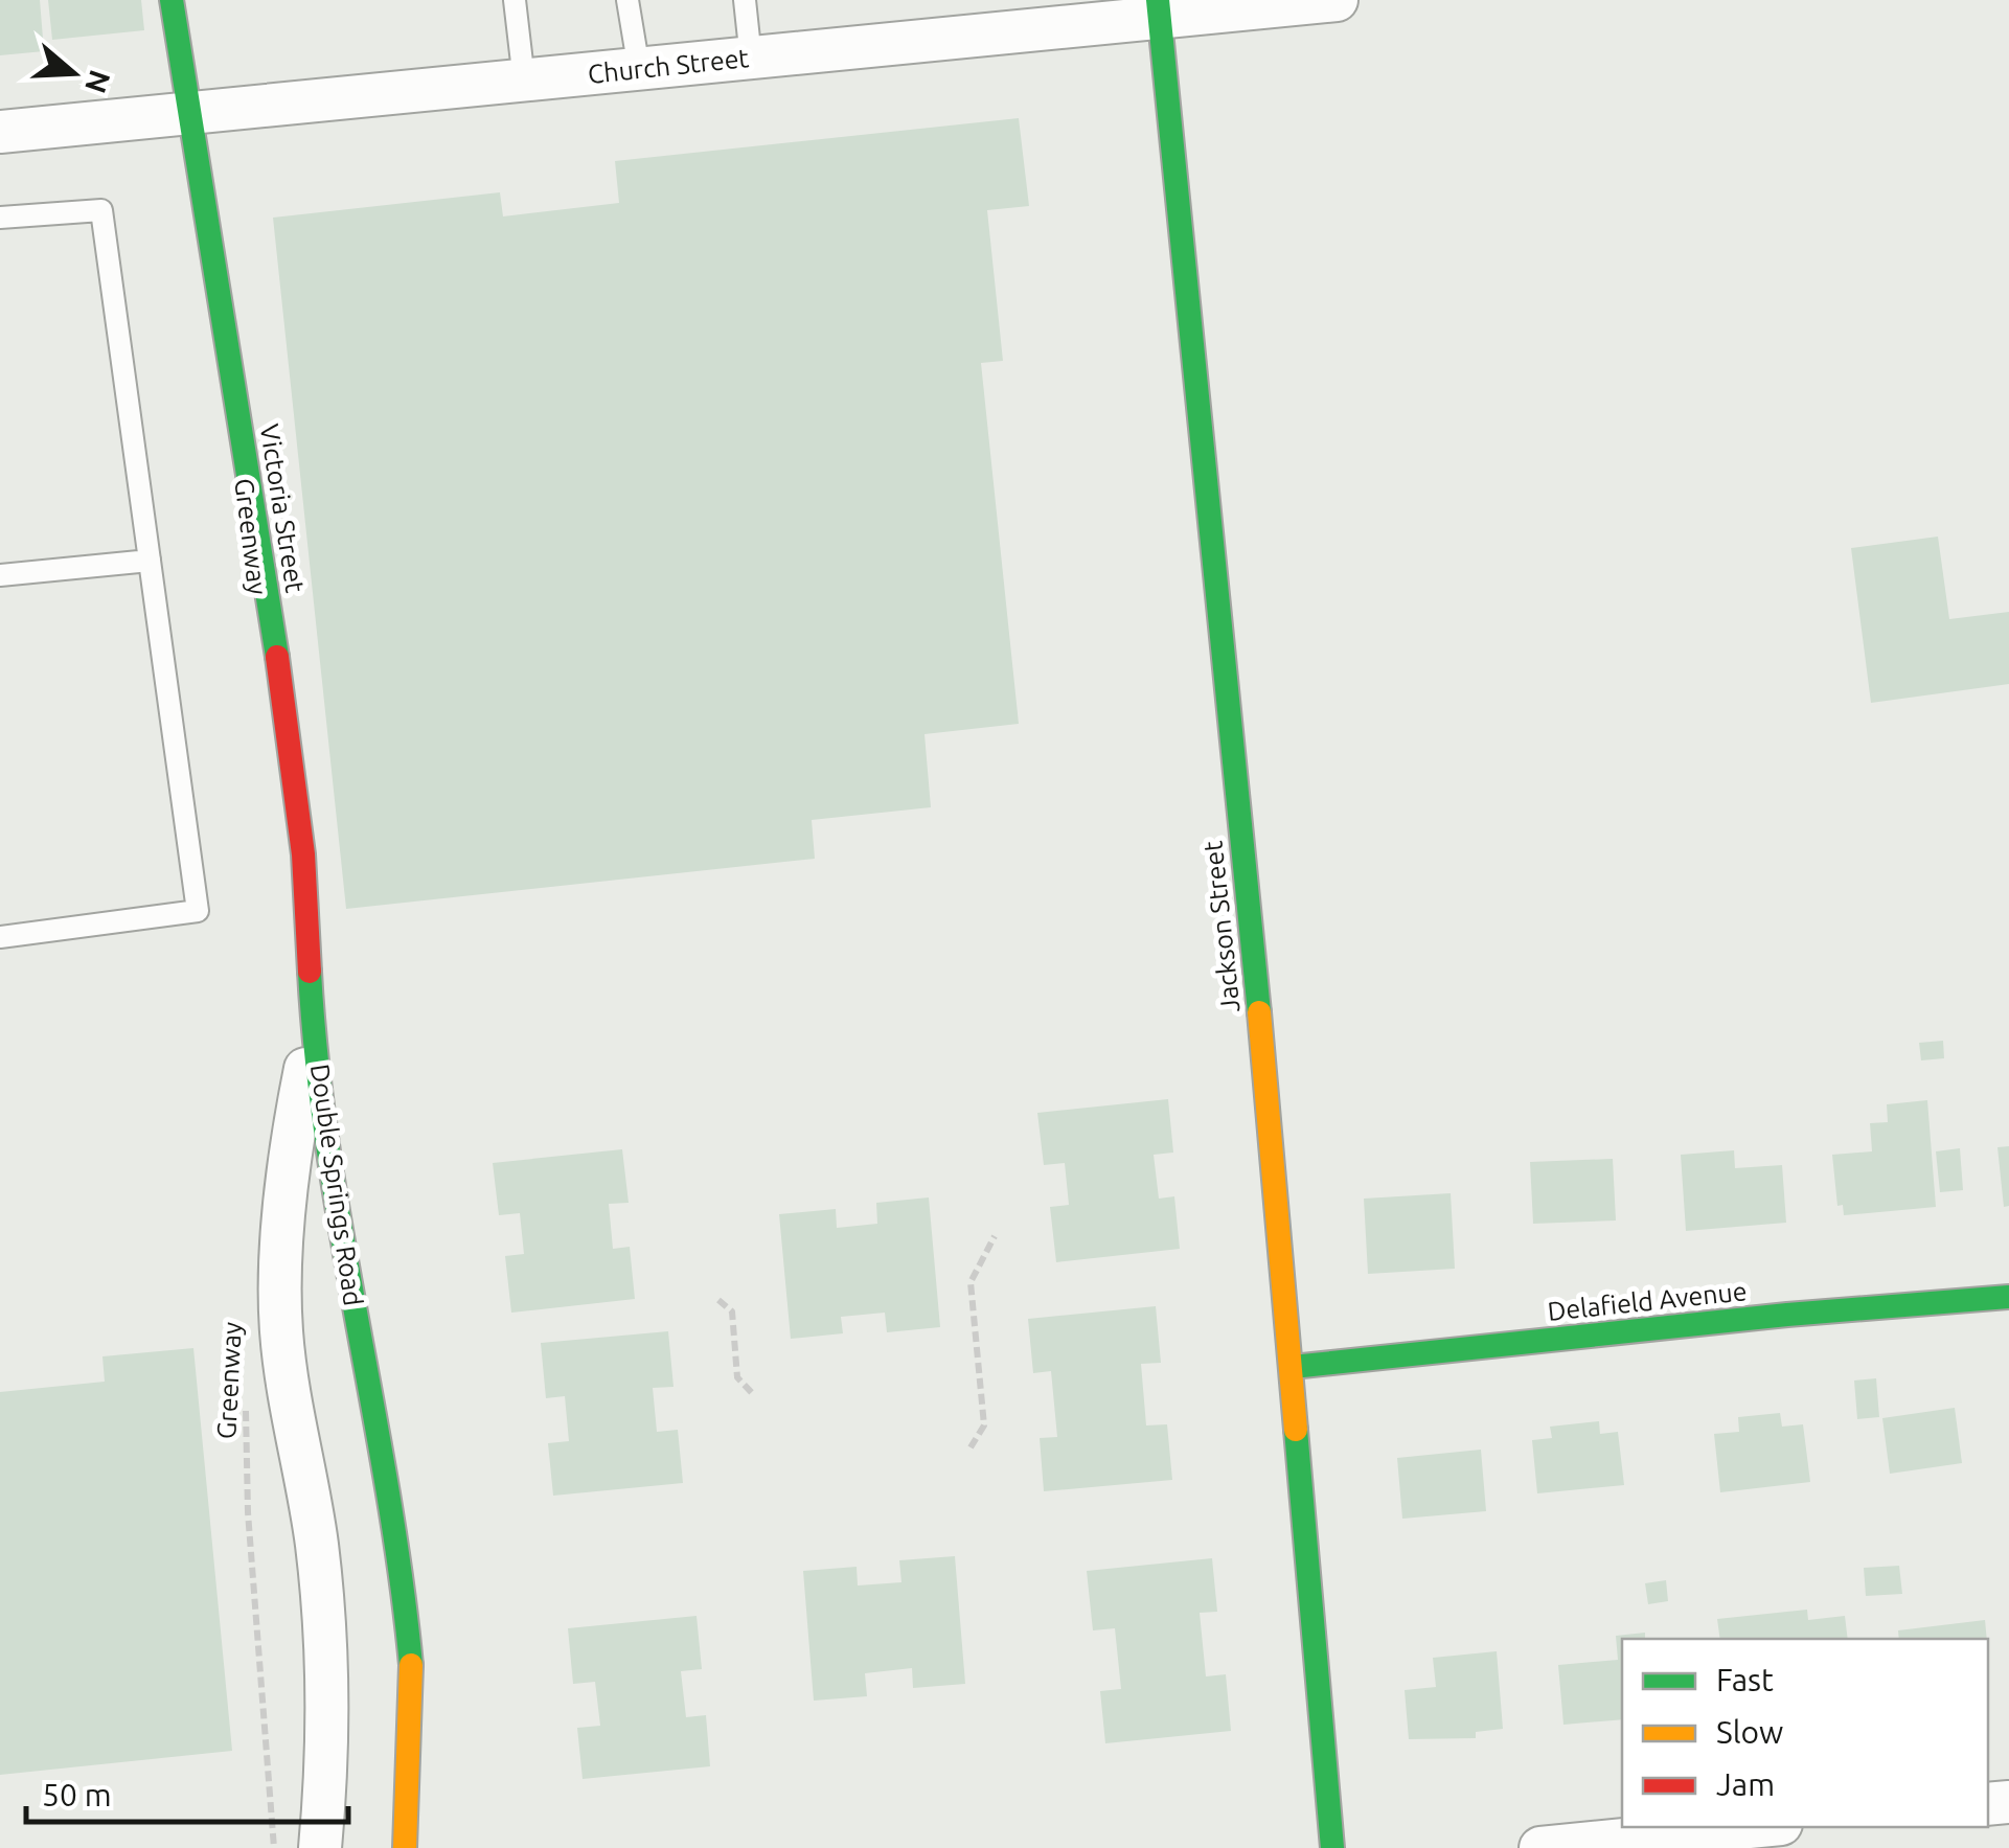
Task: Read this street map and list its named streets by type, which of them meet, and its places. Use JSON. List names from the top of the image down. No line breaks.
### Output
{"streets":{"street":["Church Street","Victoria Street","Jackson Street","Double Springs Road","Delafield Avenue"],"path":["Greenway"]},"crossings":[["Church Street","Victoria Street"],["Church Street","Jackson Street"],["Victoria Street","Double Springs Road"],["Jackson Street","Delafield Avenue"]],"legend":["Fast","Slow","Jam"],"scale_bar":"50 m","north":"right"}
